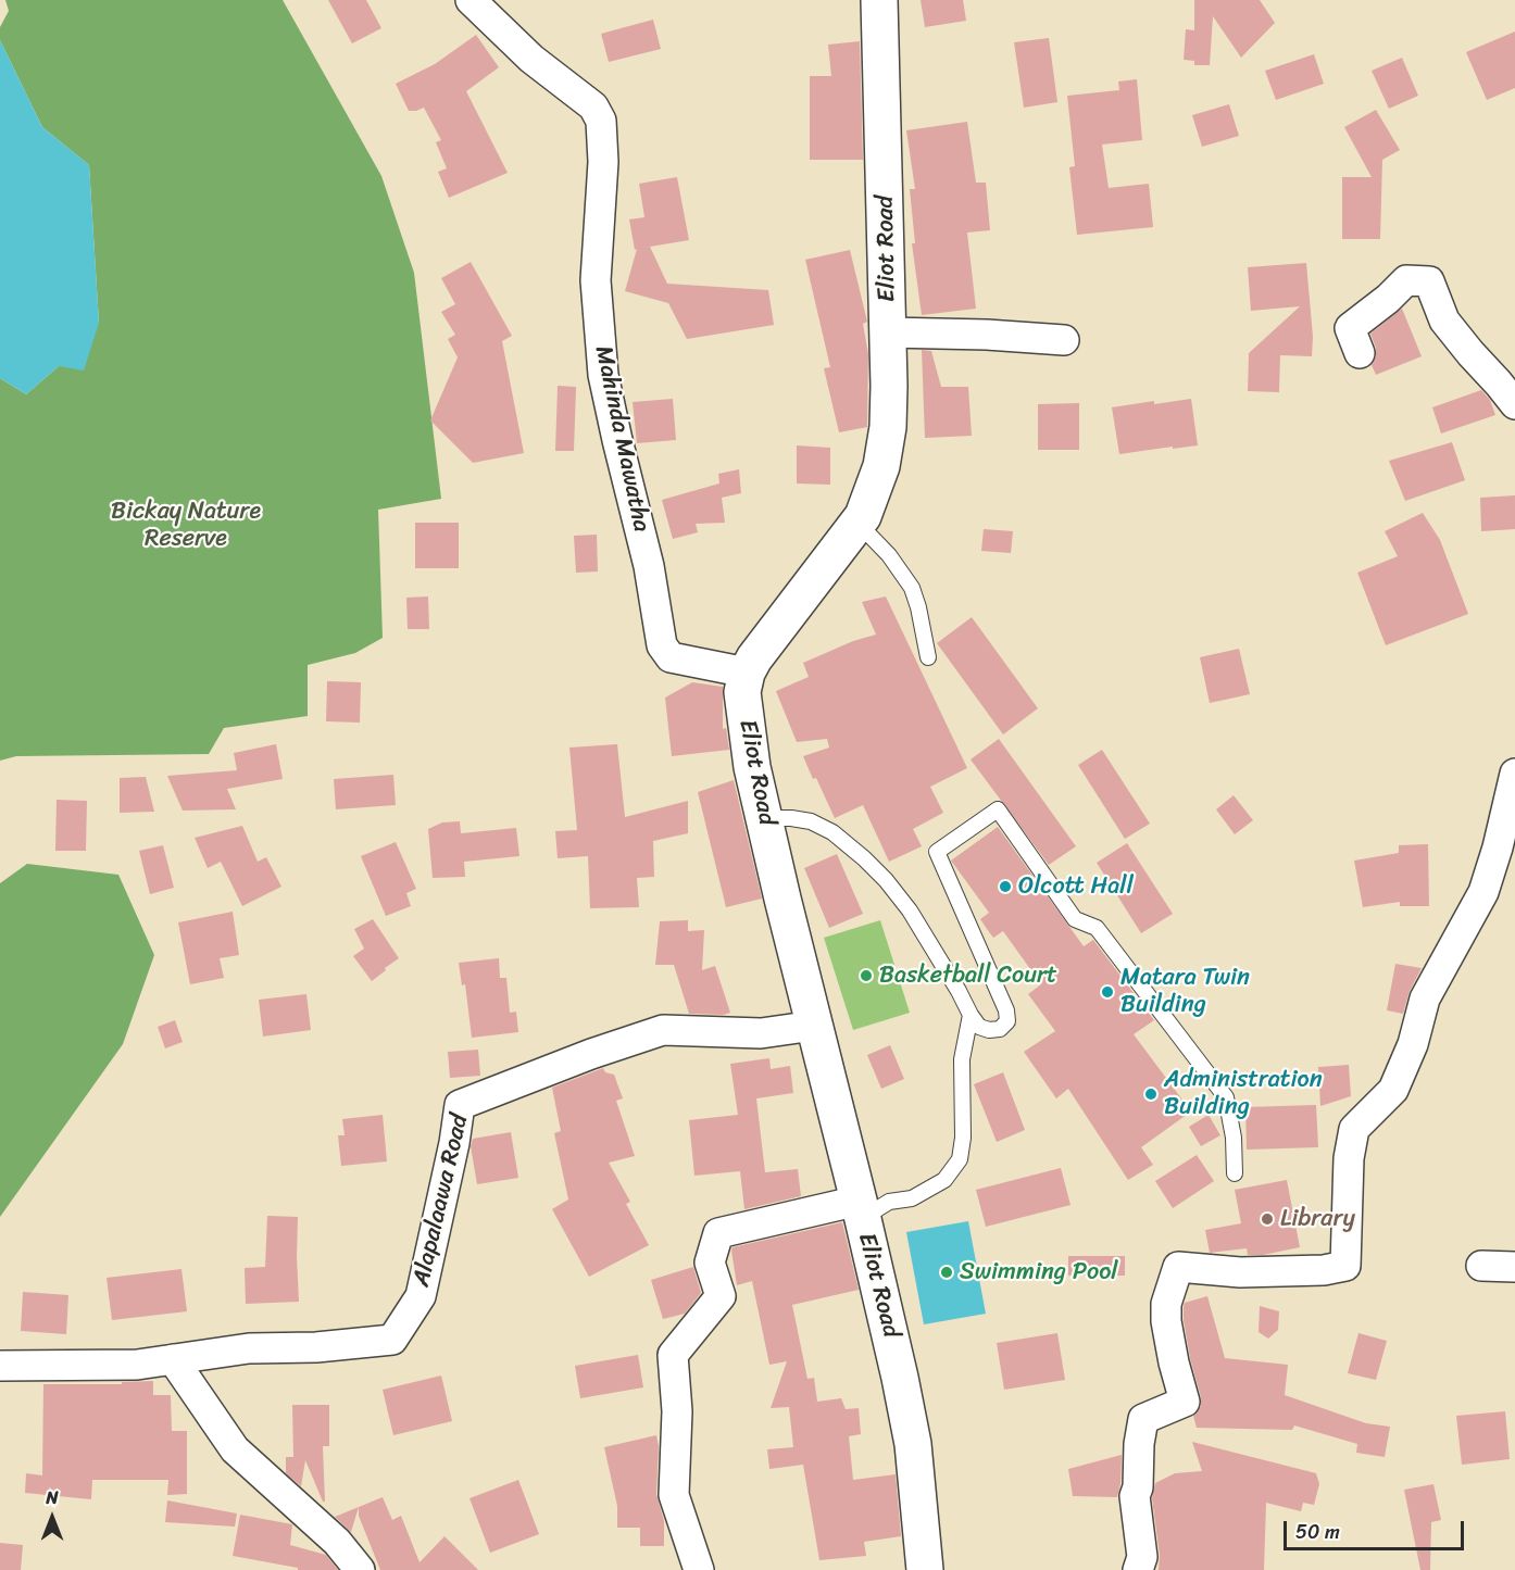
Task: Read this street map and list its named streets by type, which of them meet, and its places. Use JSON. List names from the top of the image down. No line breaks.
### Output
{"streets":{"street":["Eliot Road","Mahinda Mawatha","Alapalaawa Road"]},"crossings":[["Eliot Road","Mahinda Mawatha"],["Eliot Road","Alapalaawa Road"]],"parks":["Bickay Nature Reserve"],"places":["Olcott Hall","Basketball Court","Matara Twin Building","Administration Building","Library","Swimming Pool"],"scale_bar":"50 m","north":"top"}
